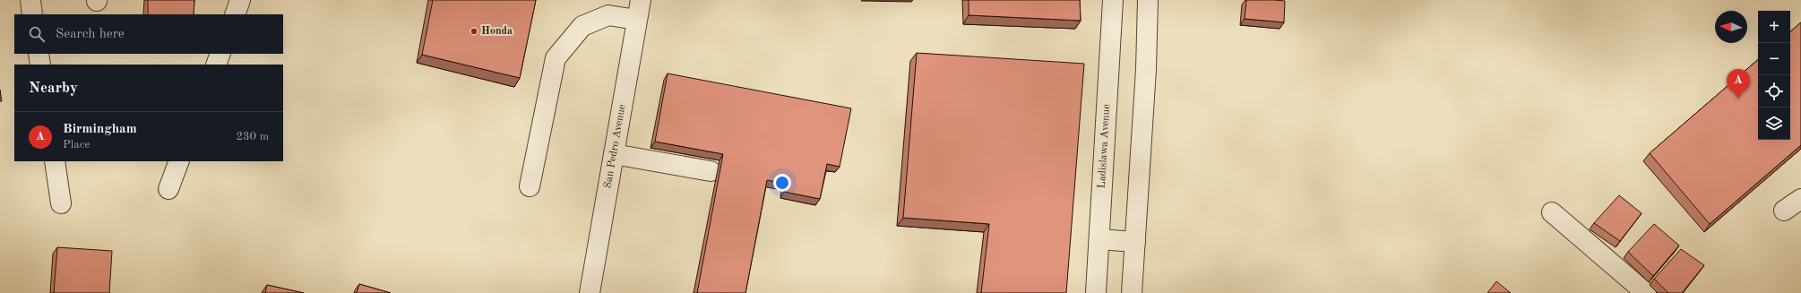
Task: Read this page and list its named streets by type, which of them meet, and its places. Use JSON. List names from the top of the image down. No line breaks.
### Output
{"streets":{"street":["San Pedro Avenue","Ladislawa Avenue"]},"places":["Honda"],"north":"left","page":{"map_buttons":["+","−"],"search":"Search here","heading":"Nearby","pins":"A","list":[{"mark":"A","name":"Birmingham","note":"Place","value":"230 m"}]}}
